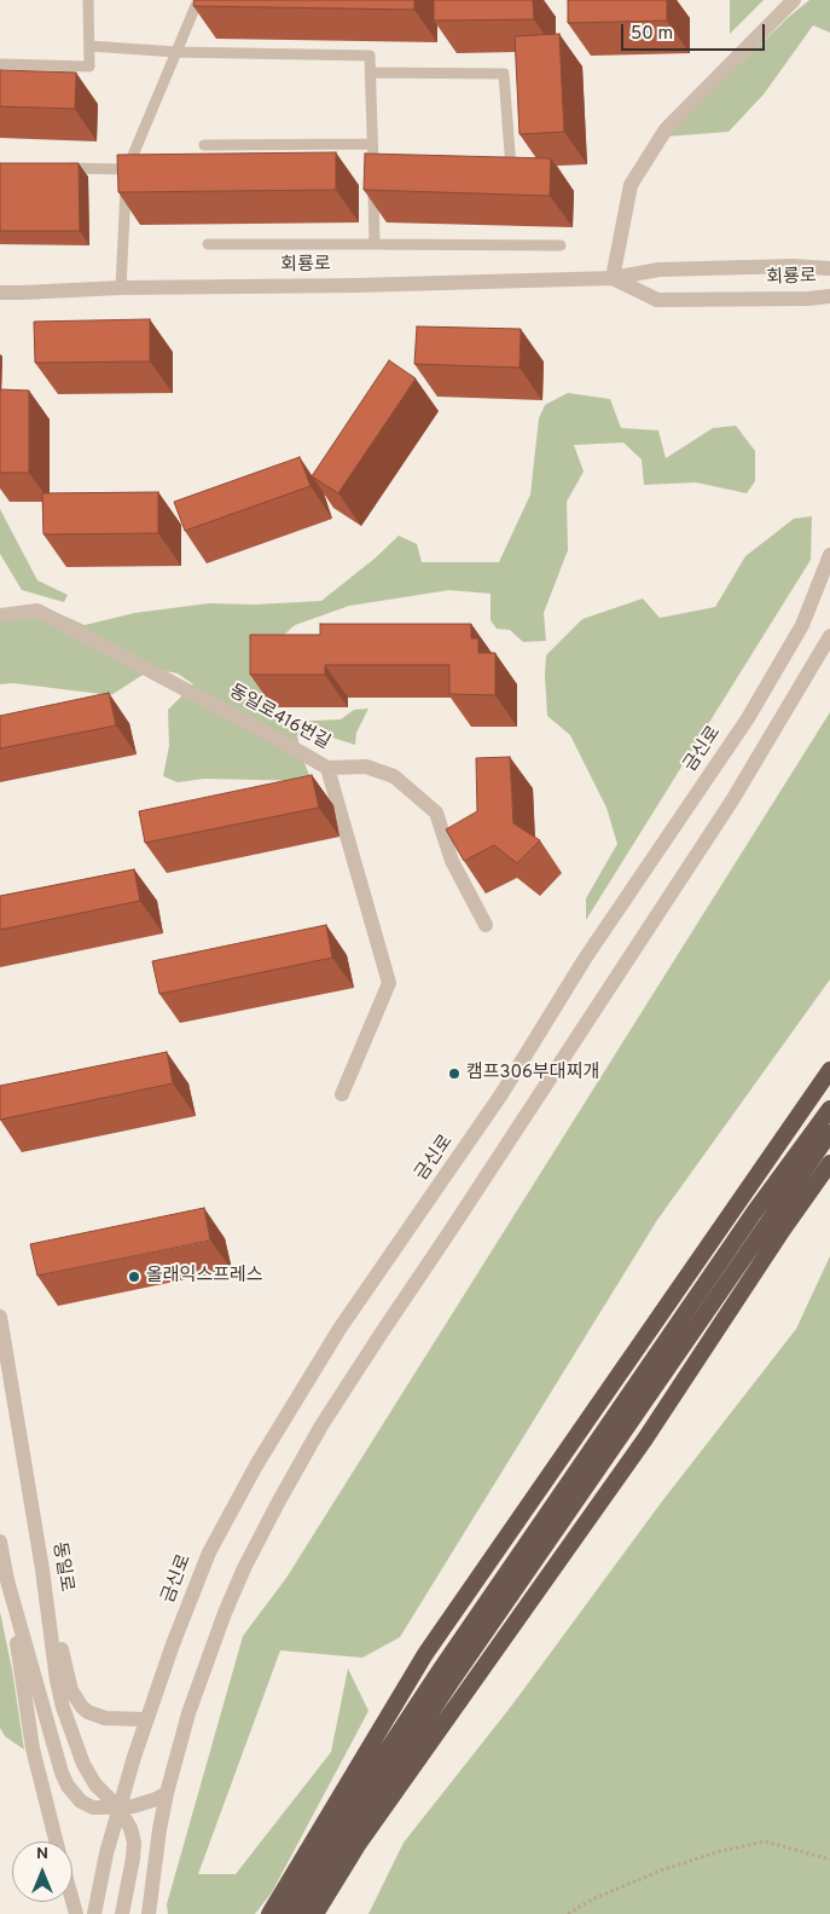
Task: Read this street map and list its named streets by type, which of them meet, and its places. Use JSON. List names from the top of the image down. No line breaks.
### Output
{"streets":{"street":["회룡로","동일로416번길","금신로","동일로"]},"crossings":[["금신로","동일로"]],"places":["캠프306부대찌개","올래익스프레스"],"scale_bar":"50 m","north":"top"}
